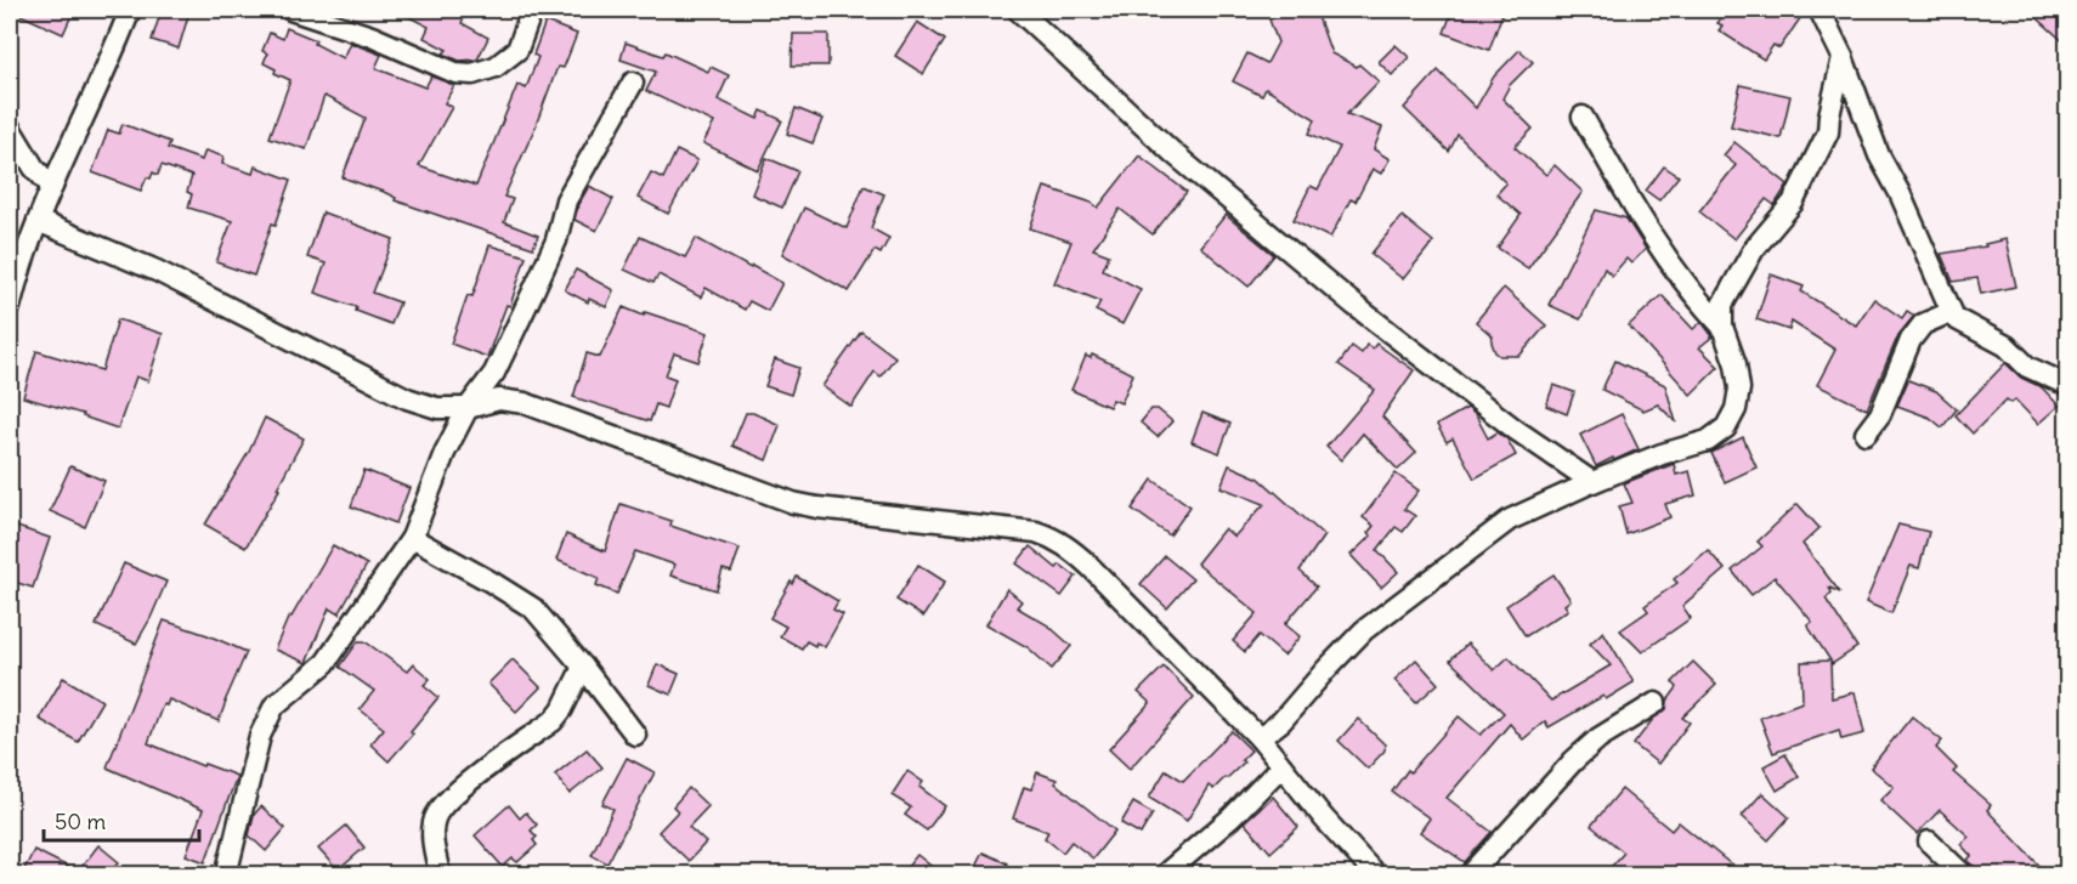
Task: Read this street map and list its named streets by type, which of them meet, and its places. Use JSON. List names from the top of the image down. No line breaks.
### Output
{"scale_bar":"50 m"}
